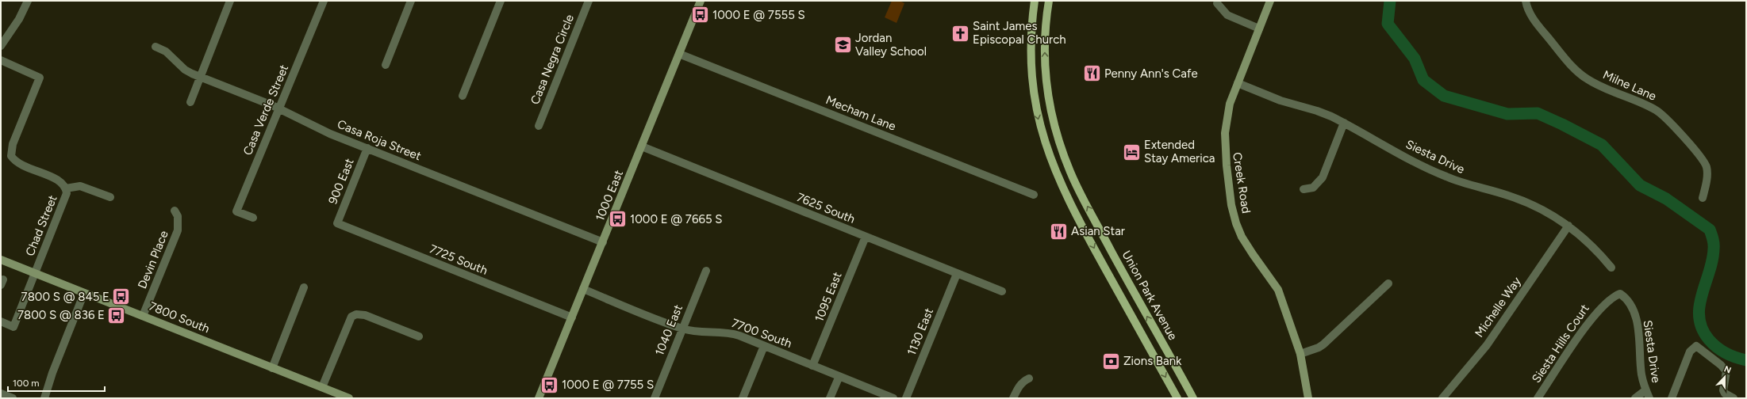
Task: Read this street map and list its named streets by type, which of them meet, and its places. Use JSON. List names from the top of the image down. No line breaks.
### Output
{"streets":{"main road":["Union Park Avenue"],"street":["Casa Negra Circle","Milne Lane","Casa Verde Street","Mecham Lane","Casa Roja Street","Siesta Drive","900 East","Creek Road","1000 East","7625 South","Chad Street","Devin Place","7725 South","1095 East","Michelle Way","7800 South","1040 East","1130 East","7700 South","Siesta Hills Court"]},"crossings":[["Casa Verde Street","Casa Roja Street"],["Mecham Lane","1000 East"],["Casa Roja Street","900 East"],["Casa Roja Street","1000 East"],["Siesta Drive","Creek Road"],["Siesta Drive","Michelle Way"],["Siesta Drive","Siesta Hills Court"],["900 East","7725 South"],["1000 East","7625 South"],["1000 East","7725 South"],["1000 East","7700 South"],["7625 South","1095 East"],["7625 South","1130 East"],["Chad Street","7800 South"],["Devin Place","7800 South"],["1095 East","7700 South"],["1040 East","7700 South"]],"places":{"bus stop":["1000 E @ 7555 S","1000 E @ 7665 S","7800 S @ 845 E","7800 S @ 836 E","1000 E @ 7755 S"],"church":["Saint James Episcopal Church"],"school or university":["Jordan Valley School"],"restaurant":["Penny Ann's Cafe","Asian Star"],"hotel":["Extended Stay America"],"bank":["Zions Bank"]},"scale_bar":"100 m","north":"top"}
